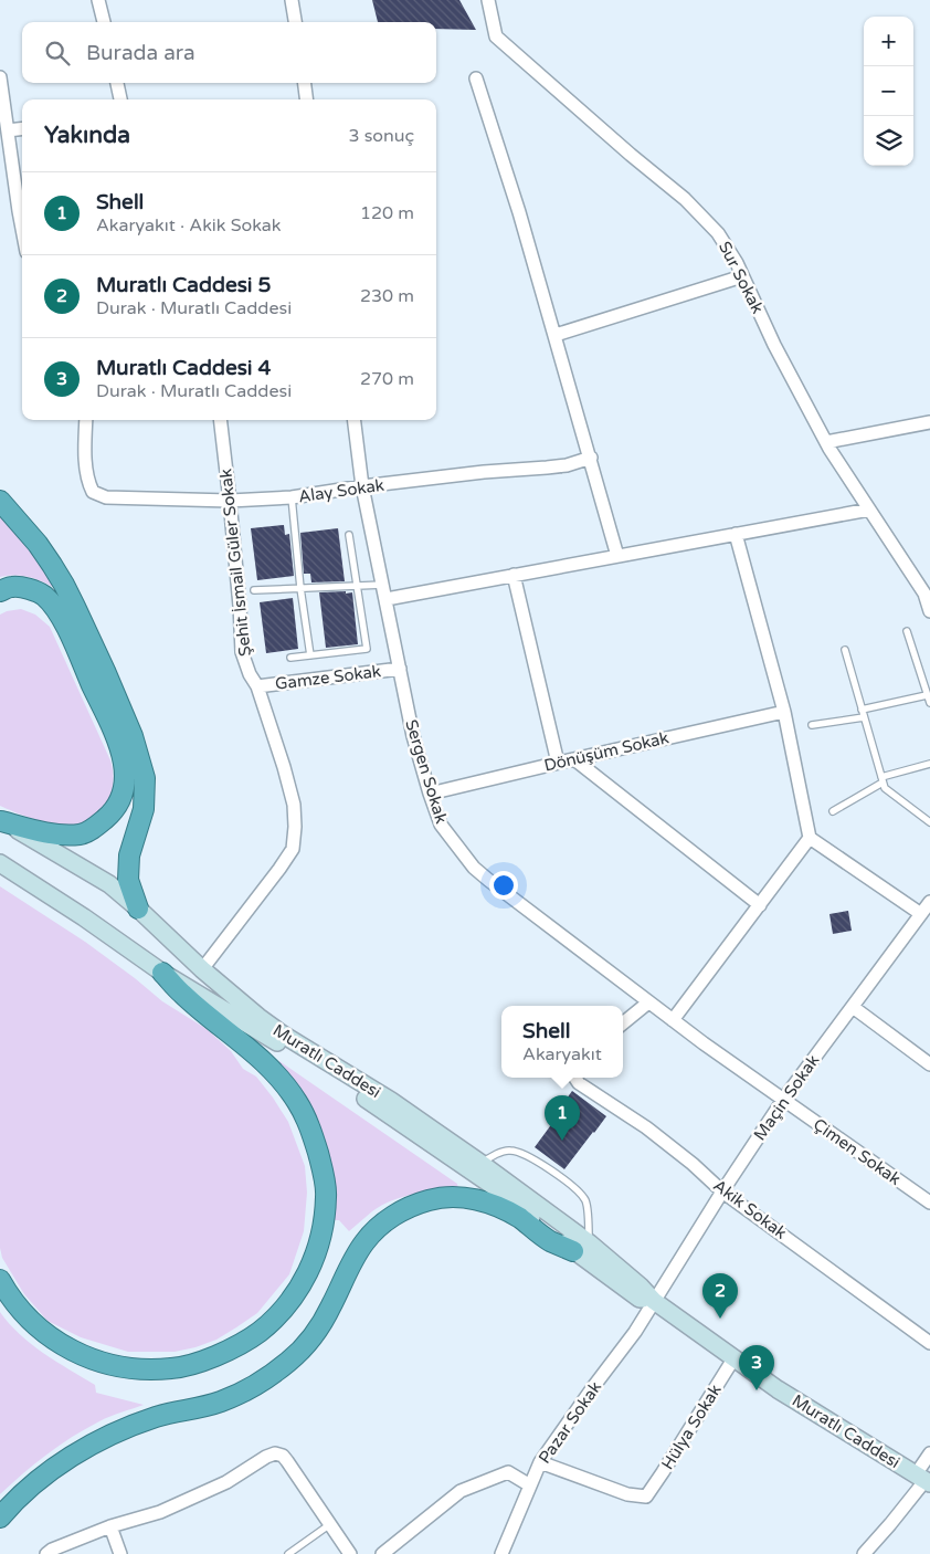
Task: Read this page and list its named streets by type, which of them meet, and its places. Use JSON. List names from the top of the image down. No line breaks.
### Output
{"streets":{"main road":["Muratlı Caddesi"],"street":["Sur Sokak","Alay Sokak","Şehit İsmail Güler Sokak","Gamze Sokak","Dönüşüm Sokak","Sergen Sokak","Maçin Sokak","Çimen Sokak","Akik Sokak","Pazar Sokak","Hülya Sokak"]},"crossings":[["Alay Sokak","Şehit İsmail Güler Sokak"],["Alay Sokak","Sergen Sokak"],["Şehit İsmail Güler Sokak","Gamze Sokak"],["Şehit İsmail Güler Sokak","Muratlı Caddesi"],["Gamze Sokak","Sergen Sokak"],["Dönüşüm Sokak","Sergen Sokak"],["Sergen Sokak","Maçin Sokak"],["Sergen Sokak","Çimen Sokak"],["Muratlı Caddesi","Maçin Sokak"],["Muratlı Caddesi","Pazar Sokak"],["Muratlı Caddesi","Hülya Sokak"],["Maçin Sokak","Çimen Sokak"],["Maçin Sokak","Akik Sokak"],["Maçin Sokak","Pazar Sokak"],["Pazar Sokak","Hülya Sokak"]],"page":{"map_buttons":["+","−"],"search":"Burada ara","heading":["Yakında","3 sonuç"],"list":[{"mark":"1","name":"Shell","note":"Akaryakıt · Akik Sokak","value":"120 m"},{"mark":"2","name":"Muratlı Caddesi 5","note":"Durak · Muratlı Caddesi","value":"230 m"},{"mark":"3","name":"Muratlı Caddesi 4","note":"Durak · Muratlı Caddesi","value":"270 m"}],"popup":["Shell","Akaryakıt"],"pins":["1","2","3"]}}
